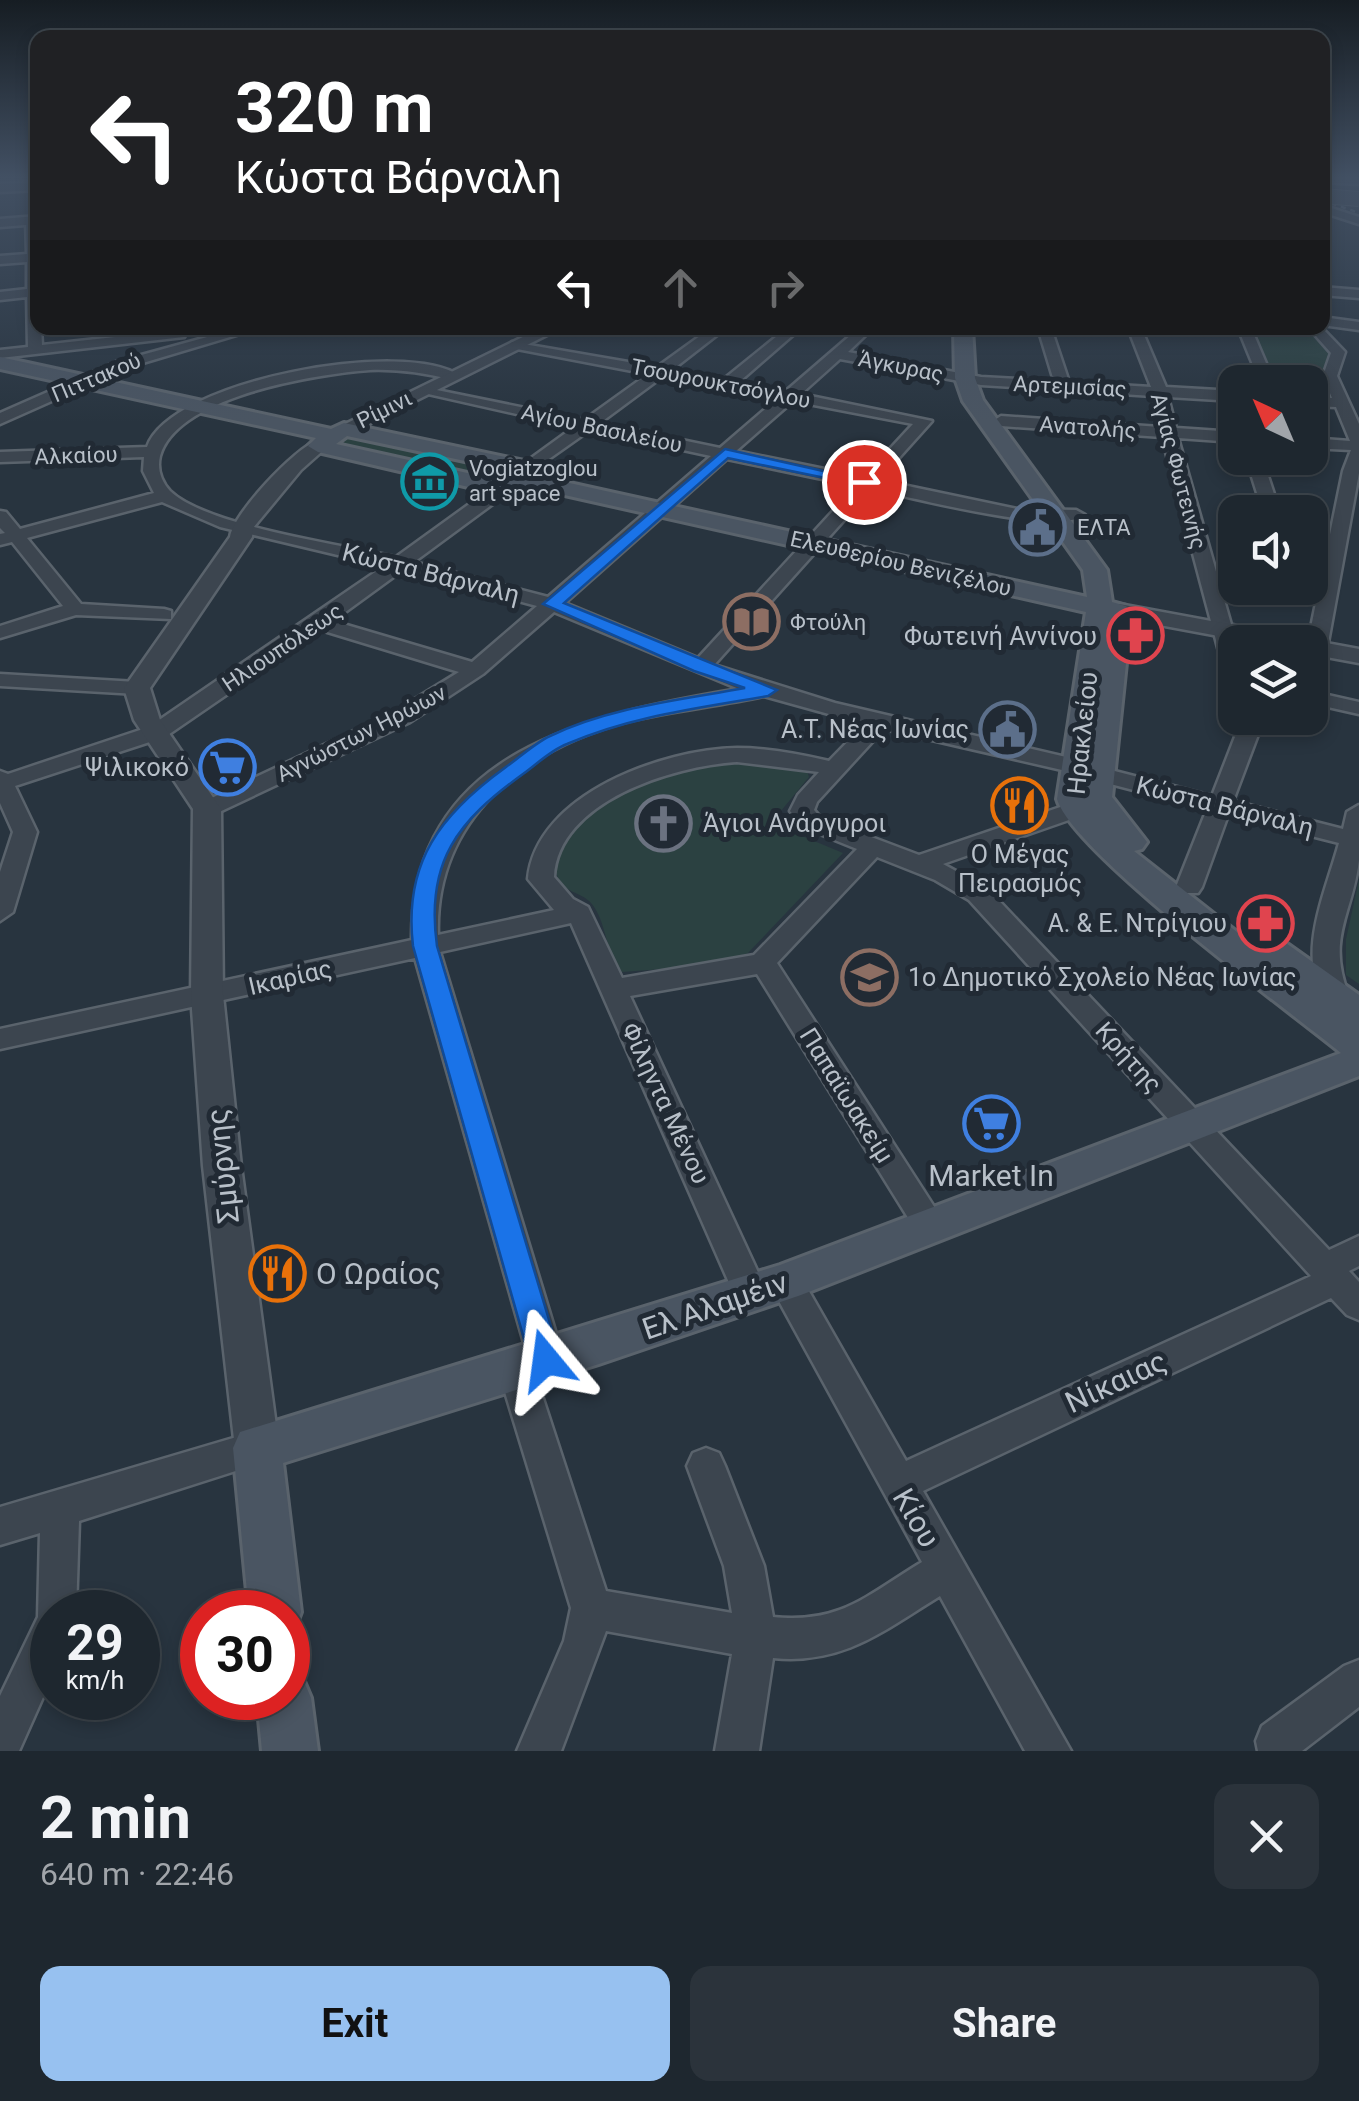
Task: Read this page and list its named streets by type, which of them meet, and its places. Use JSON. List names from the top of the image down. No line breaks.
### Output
{"streets":{"main road":["Ελευθερίου Βενιζέλου","Ηρακλείου","Σμύρνης","Ελ Αλαμέιν"],"street":["Άγκυρας","Πιττακού","Τσουρουκτσόγλου","Αρτεμισίας","Ρίμινι","Ανατολής","Αγίου Βασιλείου","Αλκαίου","Αγίας Φωτεινής","Κώστα Βάρναλη","Ηλιουπόλεως","Αγνώστων Ηρώων","Ικαρίας","Κρήτης","Παπαϊωακείμ","Φίληντα Μένου","Νίκαιας","Κίου"]},"crossings":[["Άγκυρας","Αρτεμισίας"],["Άγκυρας","Αγνώστων Ηρώων"],["Άγκυρας","Ηρακλείου"],["Πιττακού","Ελευθερίου Βενιζέλου"],["Τσουρουκτσόγλου","Ρίμινι"],["Τσουρουκτσόγλου","Αγίου Βασιλείου"],["Τσουρουκτσόγλου","Ηλιουπόλεως"],["Τσουρουκτσόγλου","Αγνώστων Ηρώων"],["Αρτεμισίας","Αγίας Φωτεινής"],["Αρτεμισίας","Ηρακλείου"],["Ρίμινι","Αγίου Βασιλείου"],["Ρίμινι","Ελευθερίου Βενιζέλου"],["Ρίμινι","Κώστα Βάρναλη"],["Ανατολής","Αγίας Φωτεινής"],["Ανατολής","Ηρακλείου"],["Αγίου Βασιλείου","Ηλιουπόλεως"],["Αγίου Βασιλείου","Αγνώστων Ηρώων"],["Αγίου Βασιλείου","Ηρακλείου"],["Ελευθερίου Βενιζέλου","Ηλιουπόλεως"],["Ελευθερίου Βενιζέλου","Αγνώστων Ηρώων"],["Ελευθερίου Βενιζέλου","Ηρακλείου"],["Κώστα Βάρναλη","Ηλιουπόλεως"],["Κώστα Βάρναλη","Αγνώστων Ηρώων"],["Κώστα Βάρναλη","Ηρακλείου"],["Αγνώστων Ηρώων","Σμύρνης"],["Ικαρίας","Φίληντα Μένου"],["Ικαρίας","Σμύρνης"],["Κρήτης","Ελ Αλαμέιν"],["Κρήτης","Νίκαιας"],["Παπαϊωακείμ","Ελ Αλαμέιν"],["Φίληντα Μένου","Ελ Αλαμέιν"],["Φίληντα Μένου","Κίου"],["Σμύρνης","Ελ Αλαμέιν"],["Ελ Αλαμέιν","Κίου"],["Νίκαιας","Κίου"]],"places":{"museum":["Vogiatzoglou art space"],"public building":["ΕΛΤΑ","Α.Τ. Νέας Ιωνίας"],"library":["Φτούλη"],"pharmacy":["Φωτεινή Αννίνου","Α. & Ε. Ντρίγιου"],"supermarket":["Ψιλικοκό","Market In"],"restaurant":["Ο Μέγας Πειρασμός","Ο Ωραίος"],"church":["Άγιοι Ανάργυροι"],"school or university":["1ο Δημοτικό Σχολείο Νέας Ιωνίας"]},"north":"top left","page":{"turn":["320 m","Κώστα Βάρναλη"],"speed":"29 km/h","limit":"30","heading":["2 min","640 m · 22:46"],"buttons":["Exit","Share"]}}
